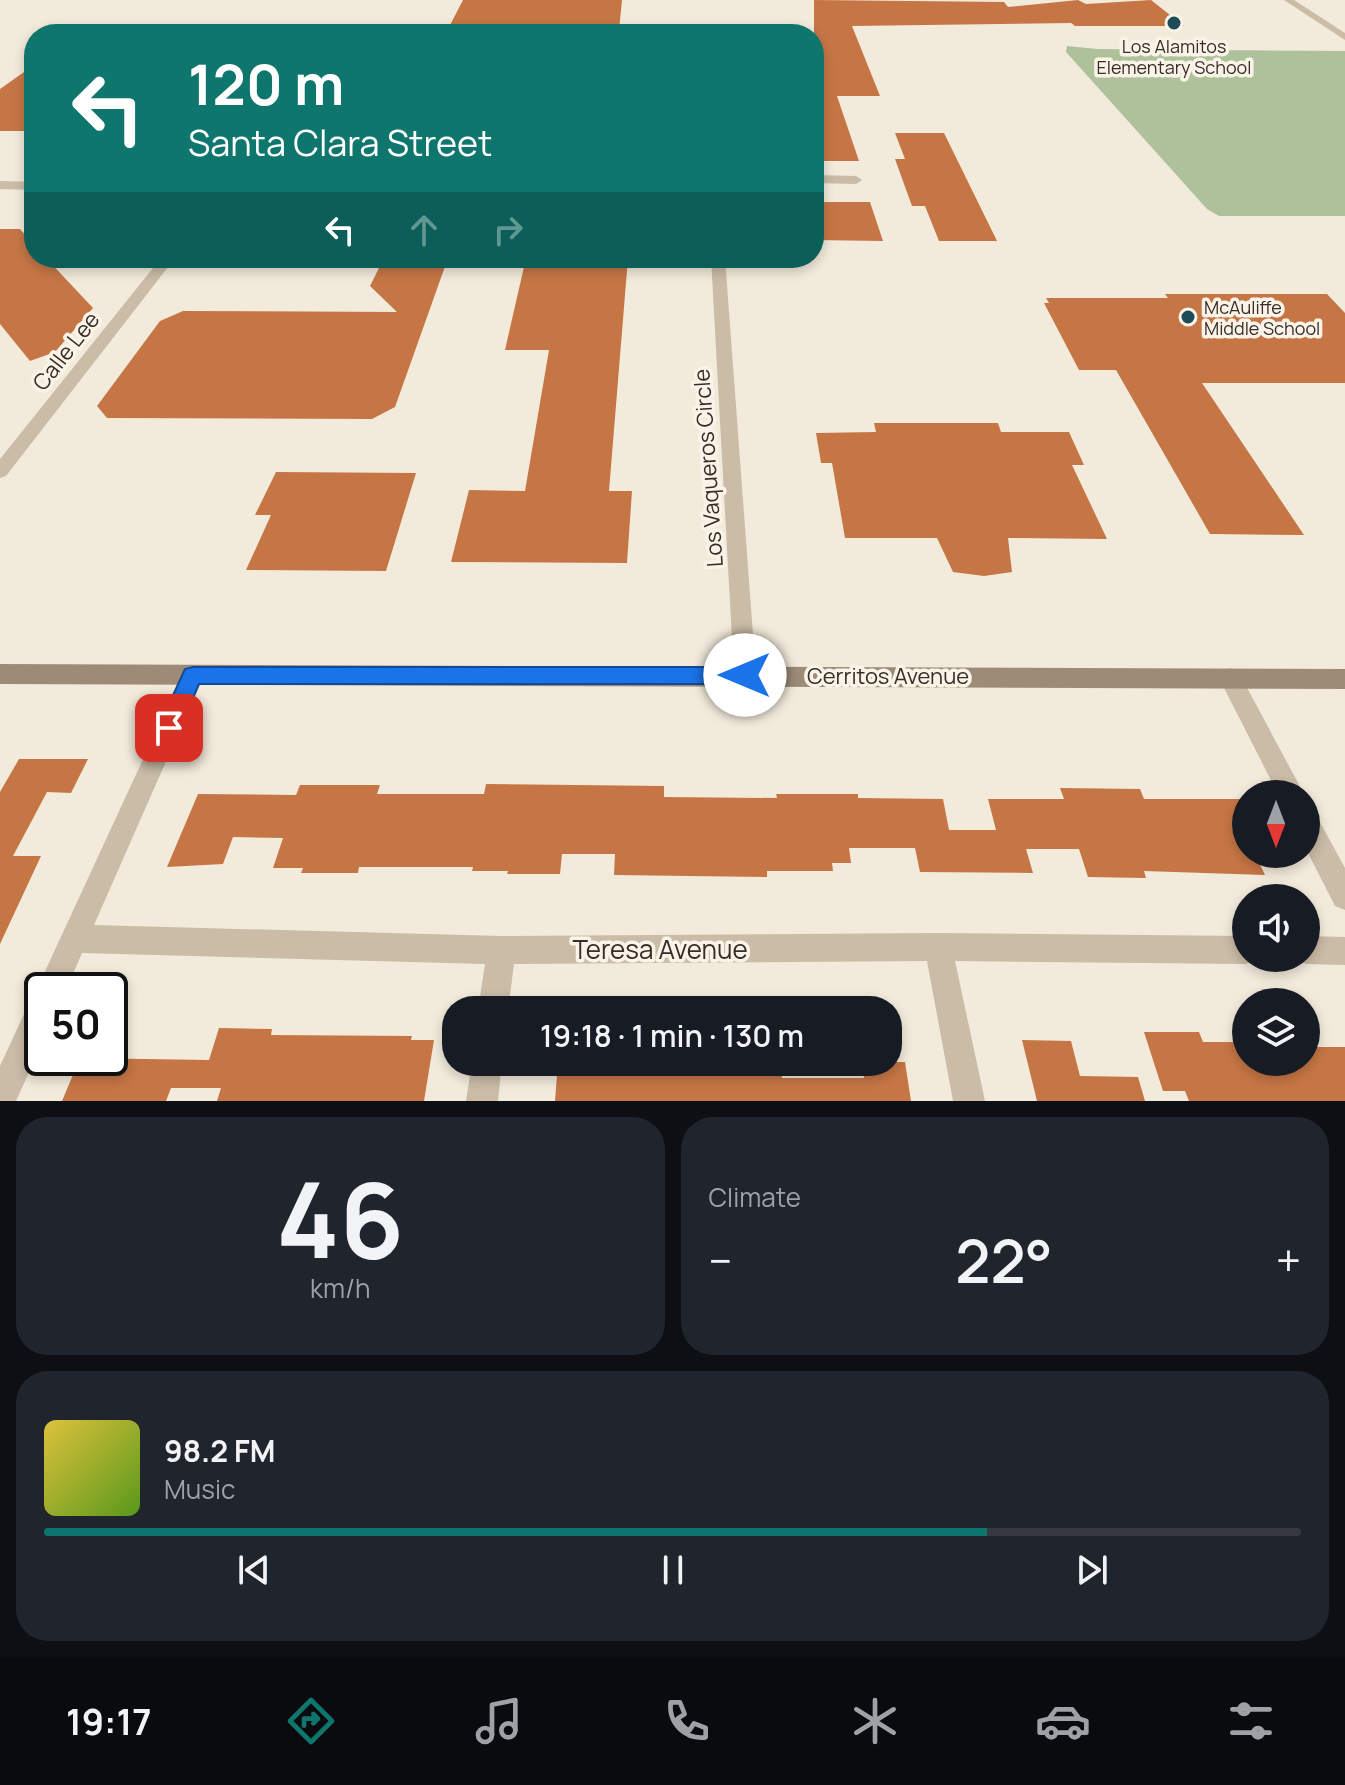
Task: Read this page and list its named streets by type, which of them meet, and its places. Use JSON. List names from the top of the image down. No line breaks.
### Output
{"streets":{"main road":["Cerritos Avenue"],"street":["Calle Lee","Los Vaqueros Circle","Teresa Avenue"]},"crossings":[["Los Vaqueros Circle","Cerritos Avenue"]],"places":["Los Alamitos Elementary School","McAuliffe Middle School"],"north":"bottom","page":{"turn":["120 m","Santa Clara Street"],"limit":"50","trip":"19:18 · 1 min · 130 m","tile":[["46","km/h"],"Climate"],"heat":["−","22°","+"],"song":["98.2 FM","Music"],"tabs":"19:17"}}
